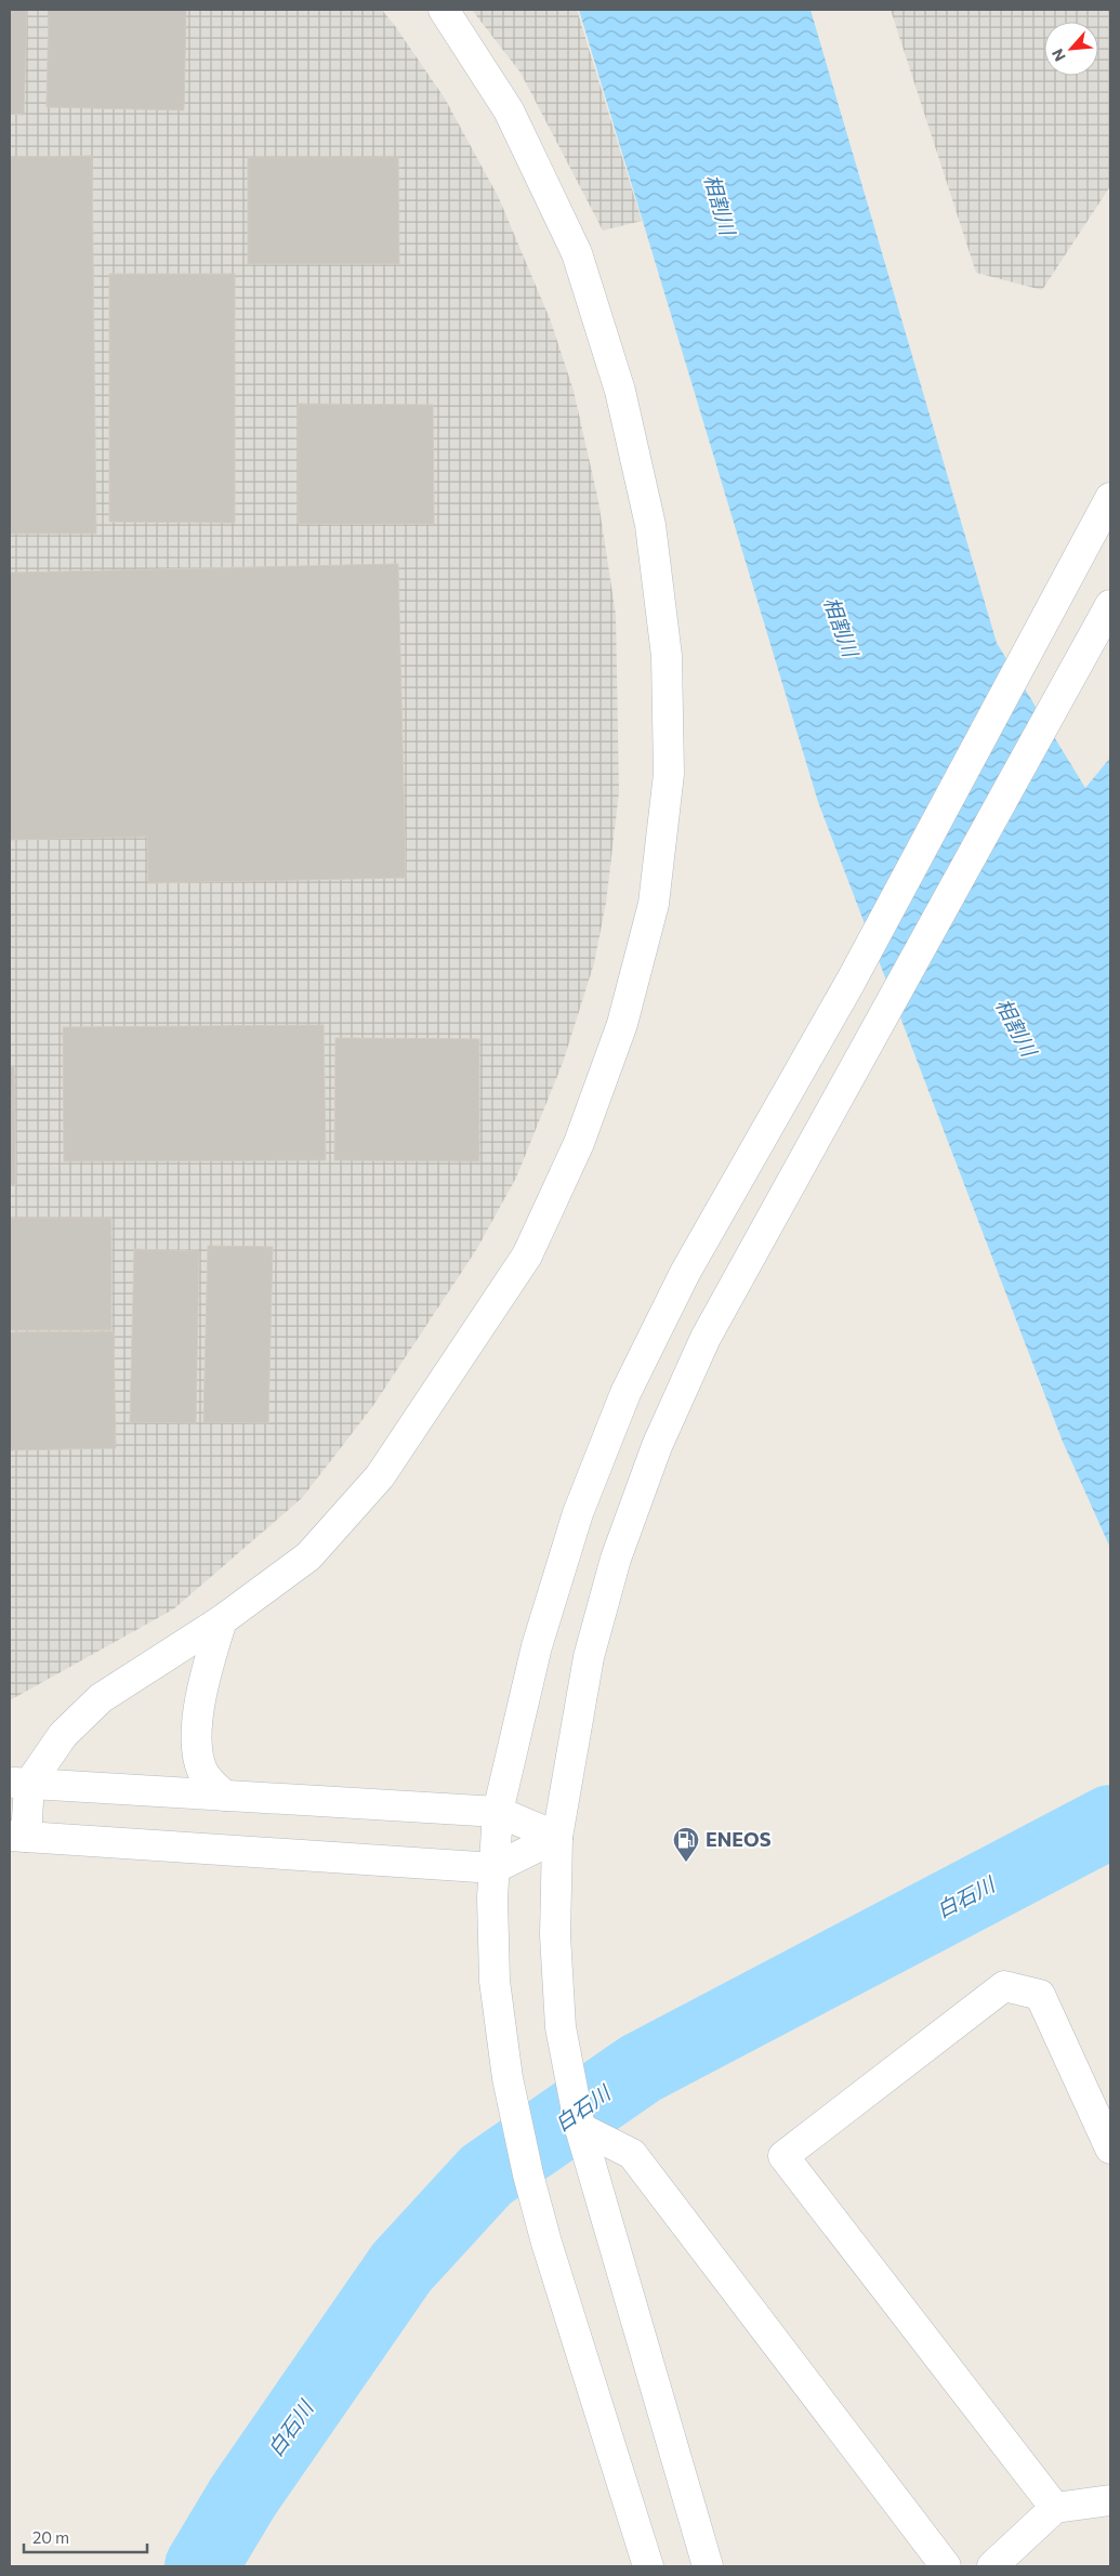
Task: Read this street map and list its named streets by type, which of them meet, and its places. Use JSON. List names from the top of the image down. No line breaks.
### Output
{"water":["相割川","白石川"],"places":{"fuel station":["ENEOS"]},"scale_bar":"20 m","north":"bottom left"}
